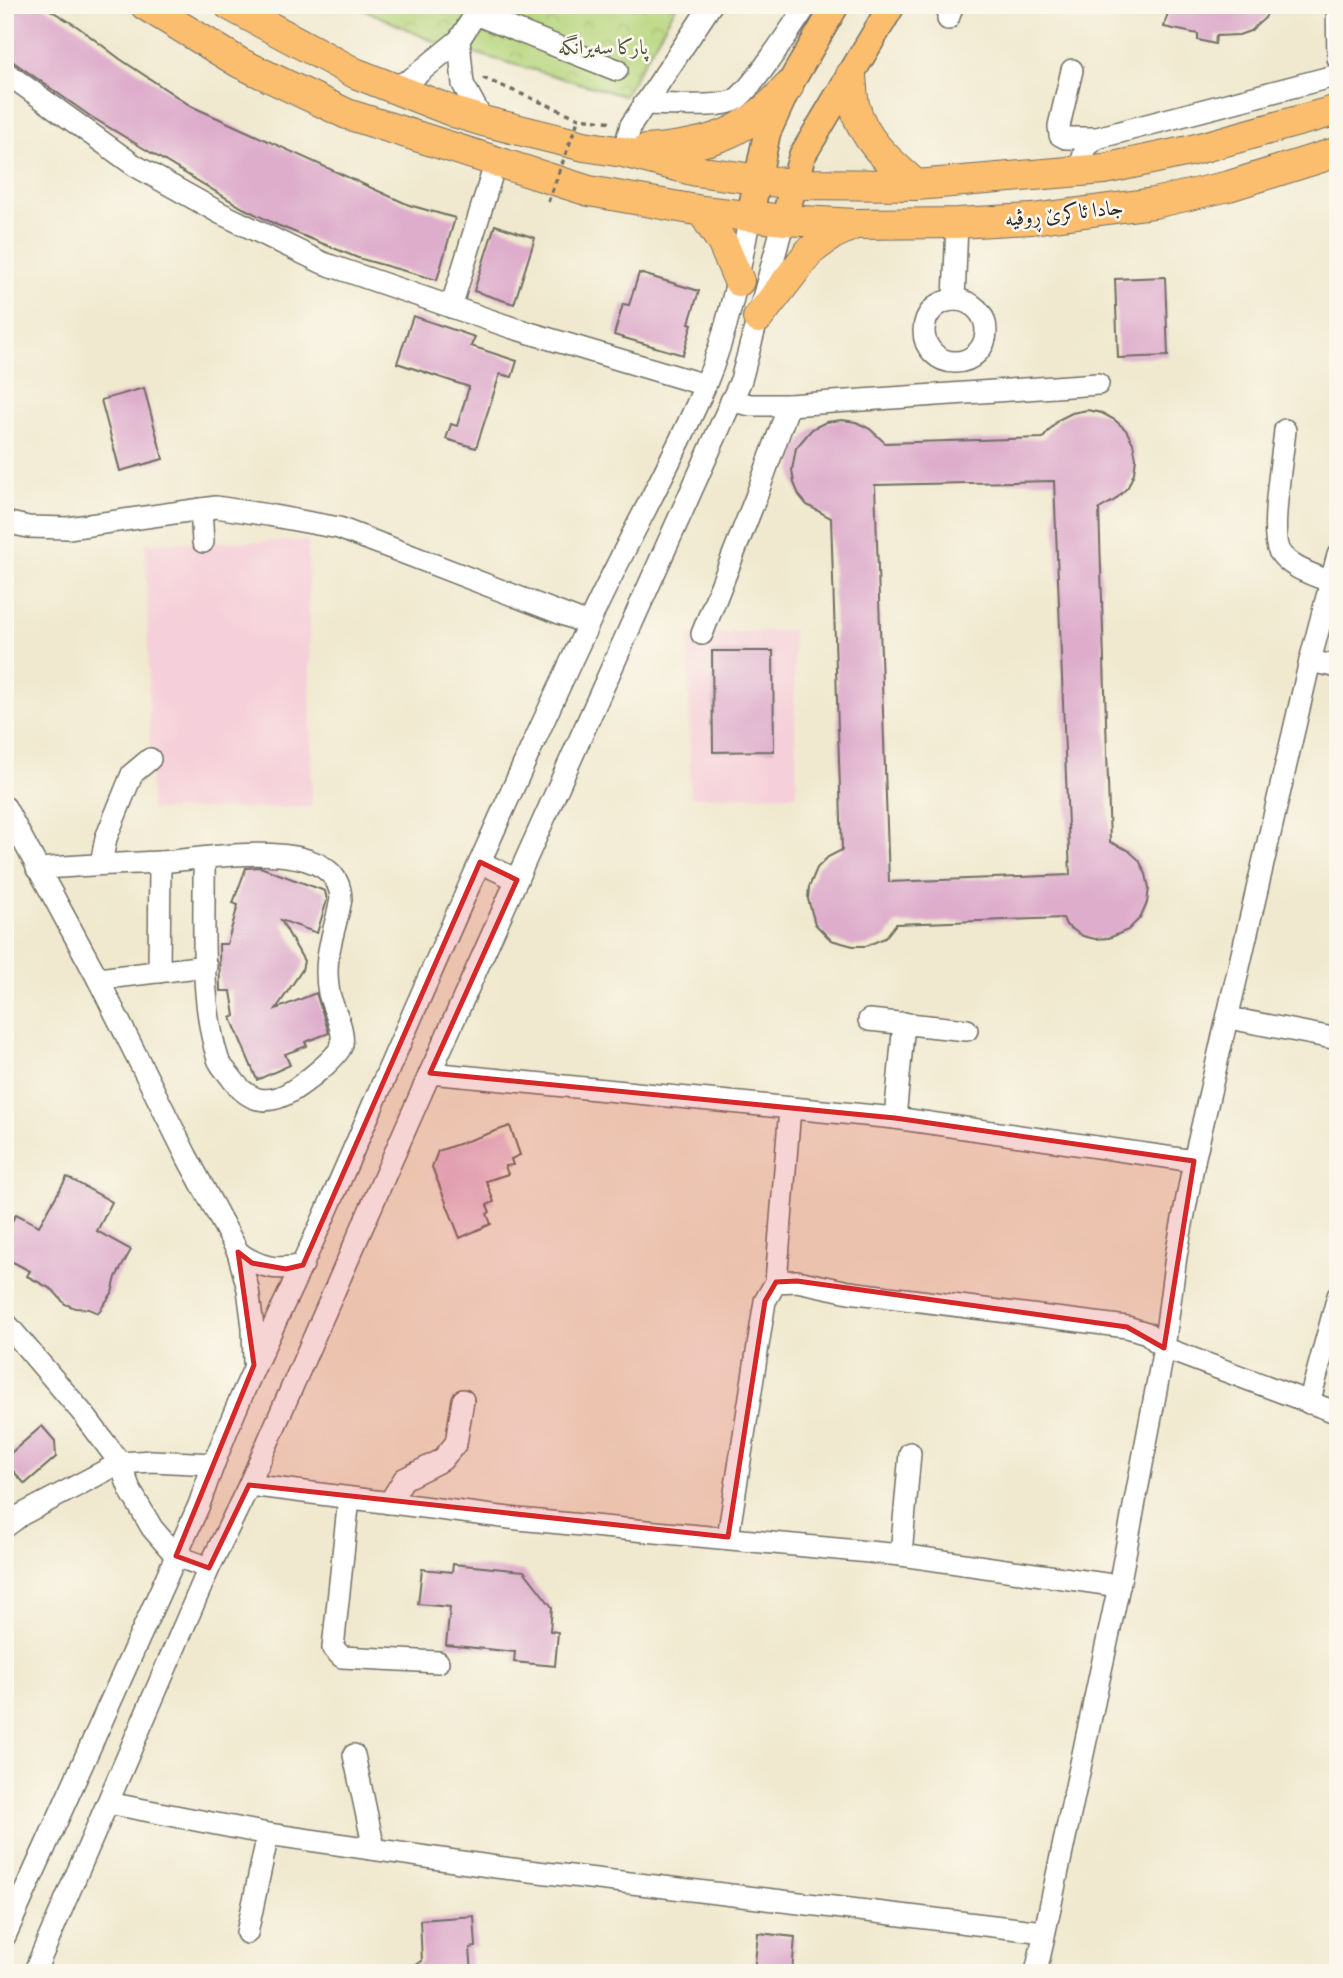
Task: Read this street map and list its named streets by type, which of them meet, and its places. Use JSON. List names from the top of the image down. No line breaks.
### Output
{"streets":{"highway":["جادا ئاکرێ ڕوڤیە"]},"parks":["پارکا سەیرانگه"]}
